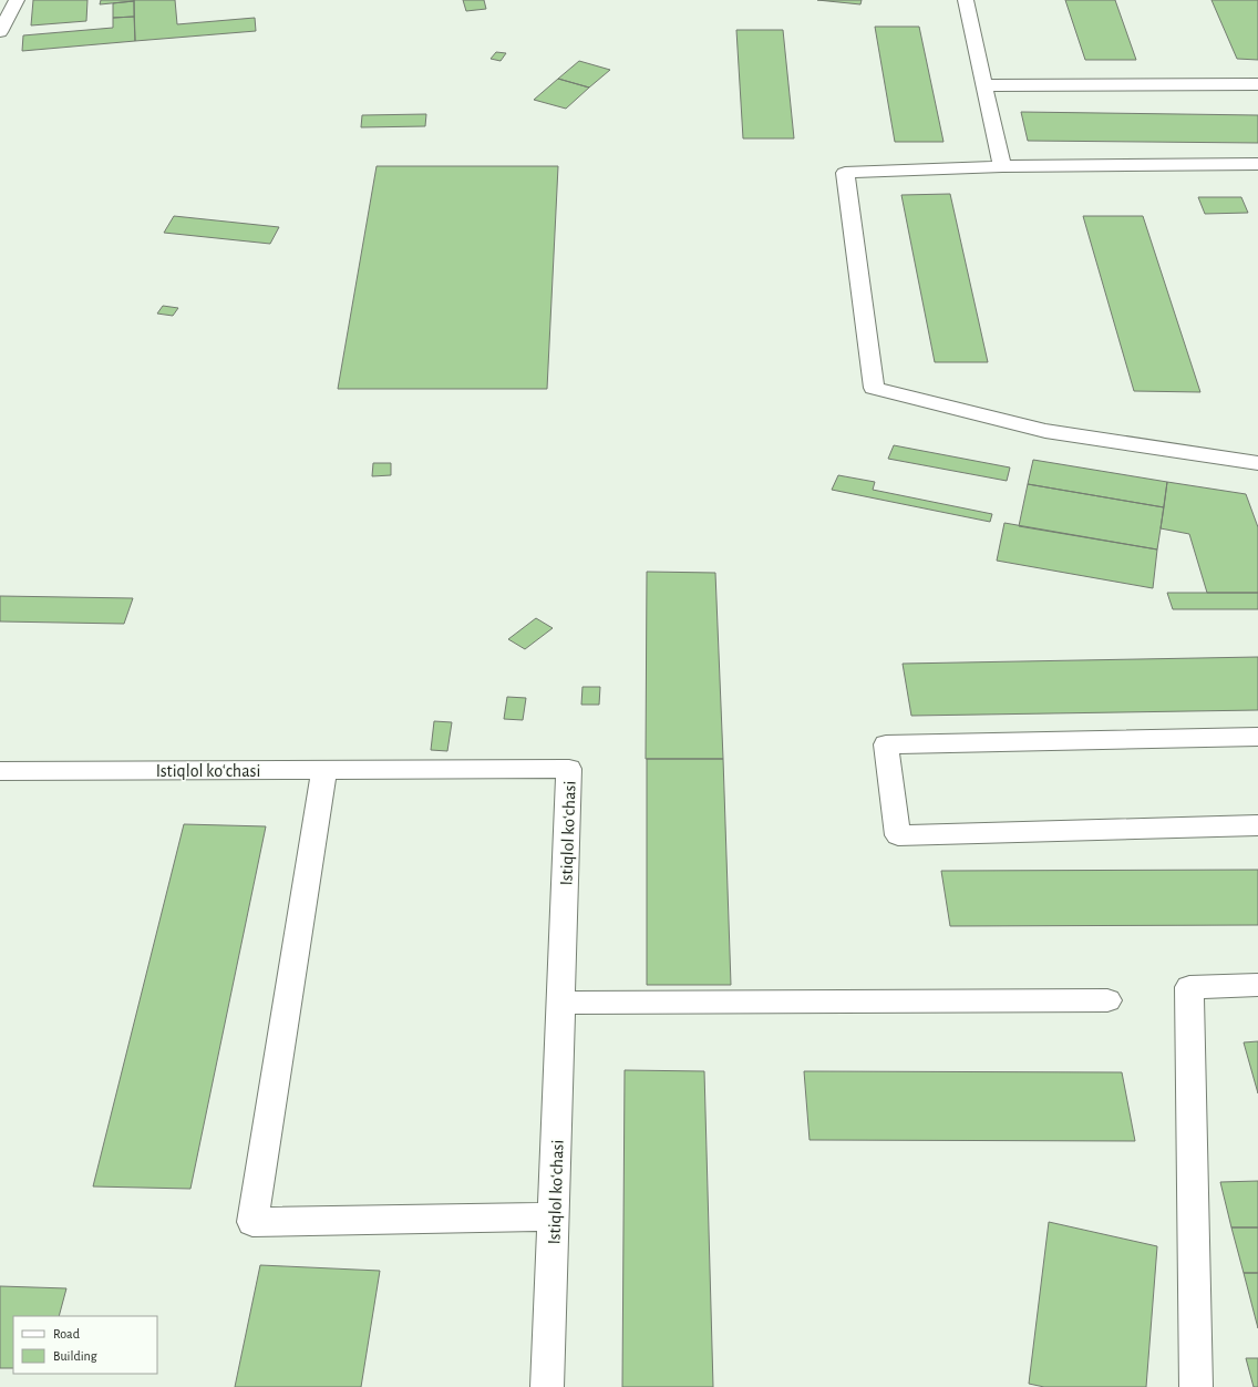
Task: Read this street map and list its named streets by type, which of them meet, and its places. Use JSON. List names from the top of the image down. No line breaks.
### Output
{"streets":{"street":["Istiqlol koʻchasi"]},"legend":["Road","Building"]}
